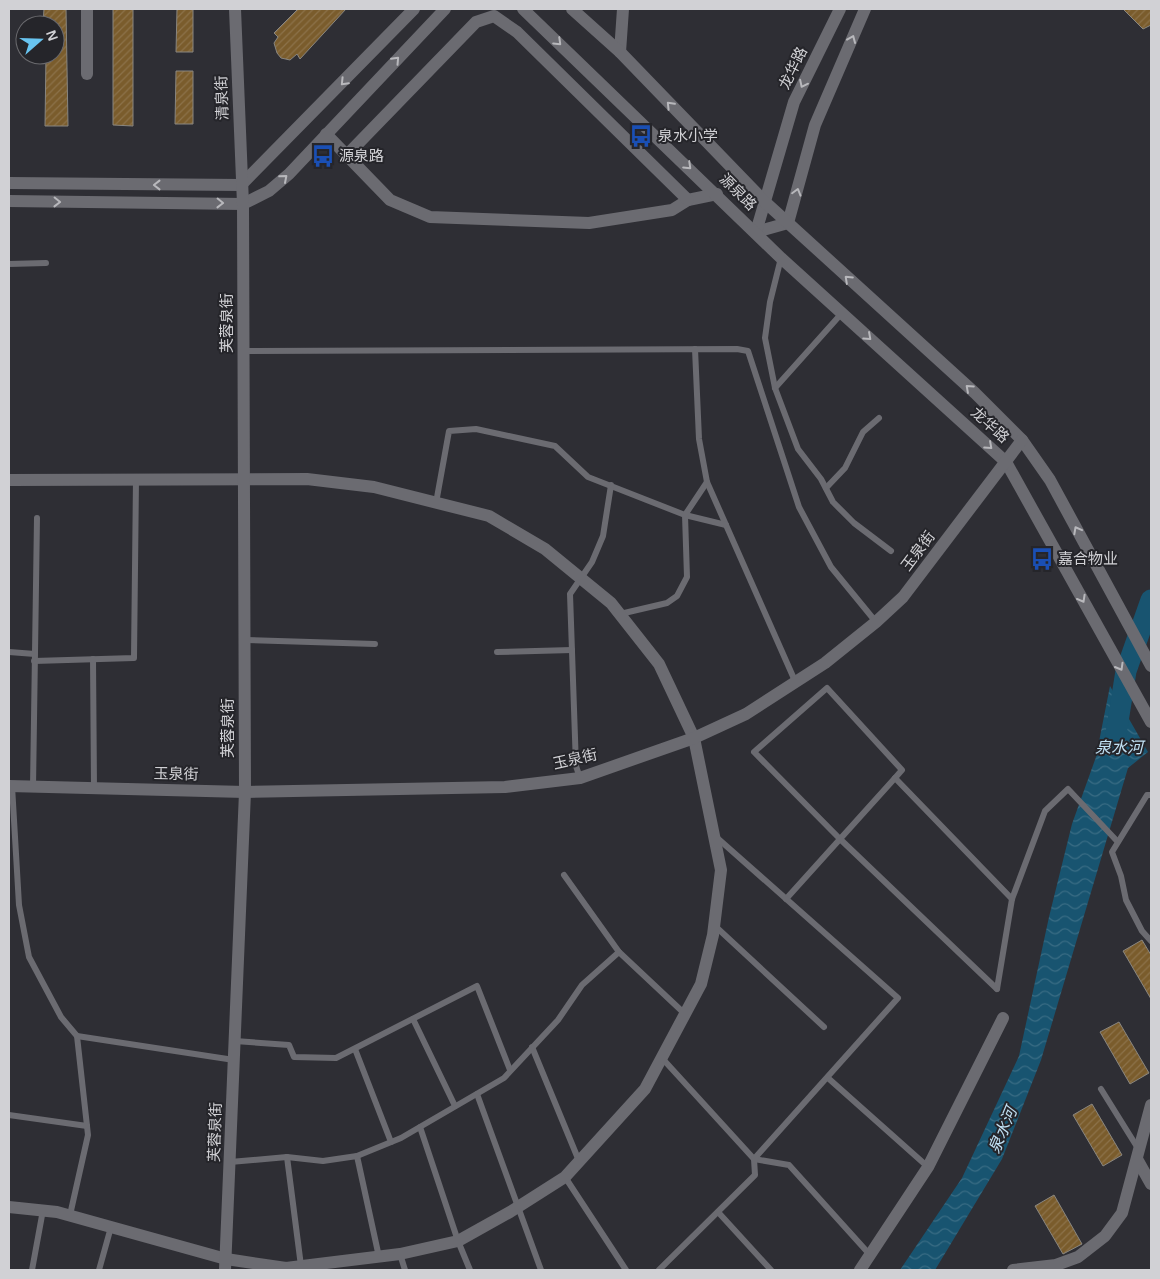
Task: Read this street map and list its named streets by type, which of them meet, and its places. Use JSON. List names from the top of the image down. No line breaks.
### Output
{"streets":{"street":["龙华路","清泉街","源泉路","芙蓉泉街","玉泉街"]},"crossings":[["龙华路","源泉路"],["龙华路","玉泉街"],["清泉街","芙蓉泉街"],["芙蓉泉街","玉泉街"]],"water":["泉水河"],"places":{"bus stop":["泉水小学","源泉路","嘉合物业"]},"north":"right"}
